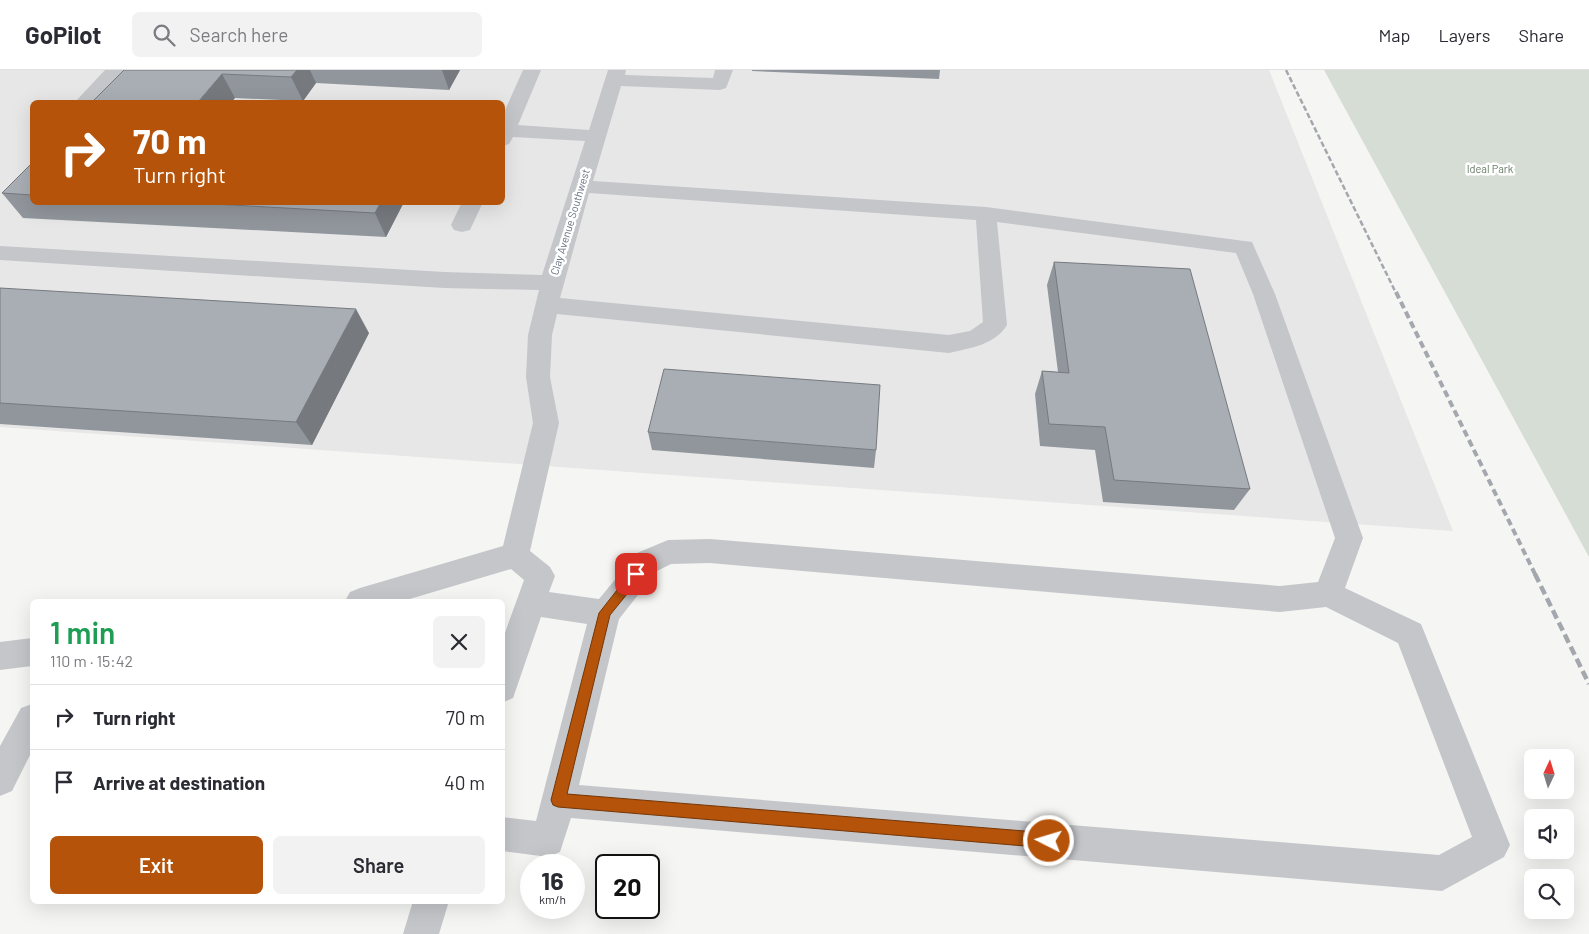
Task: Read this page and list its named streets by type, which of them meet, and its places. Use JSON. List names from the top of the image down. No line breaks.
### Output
{"streets":{"street":["Clay Avenue Southwest"]},"parks":["Ideal Park"],"north":"top","page":{"header":"GoPilot","search":"Search here","nav":["Map","Layers","Share"],"turn":["70 m","Turn right"],"heading":["1 min","110 m · 15:42"],"list":[{"name":"Turn right","value":"70 m"},{"name":"Arrive at destination","value":"40 m"}],"buttons":["Exit","Share"],"speed":"16 km/h","limit":"20"}}
